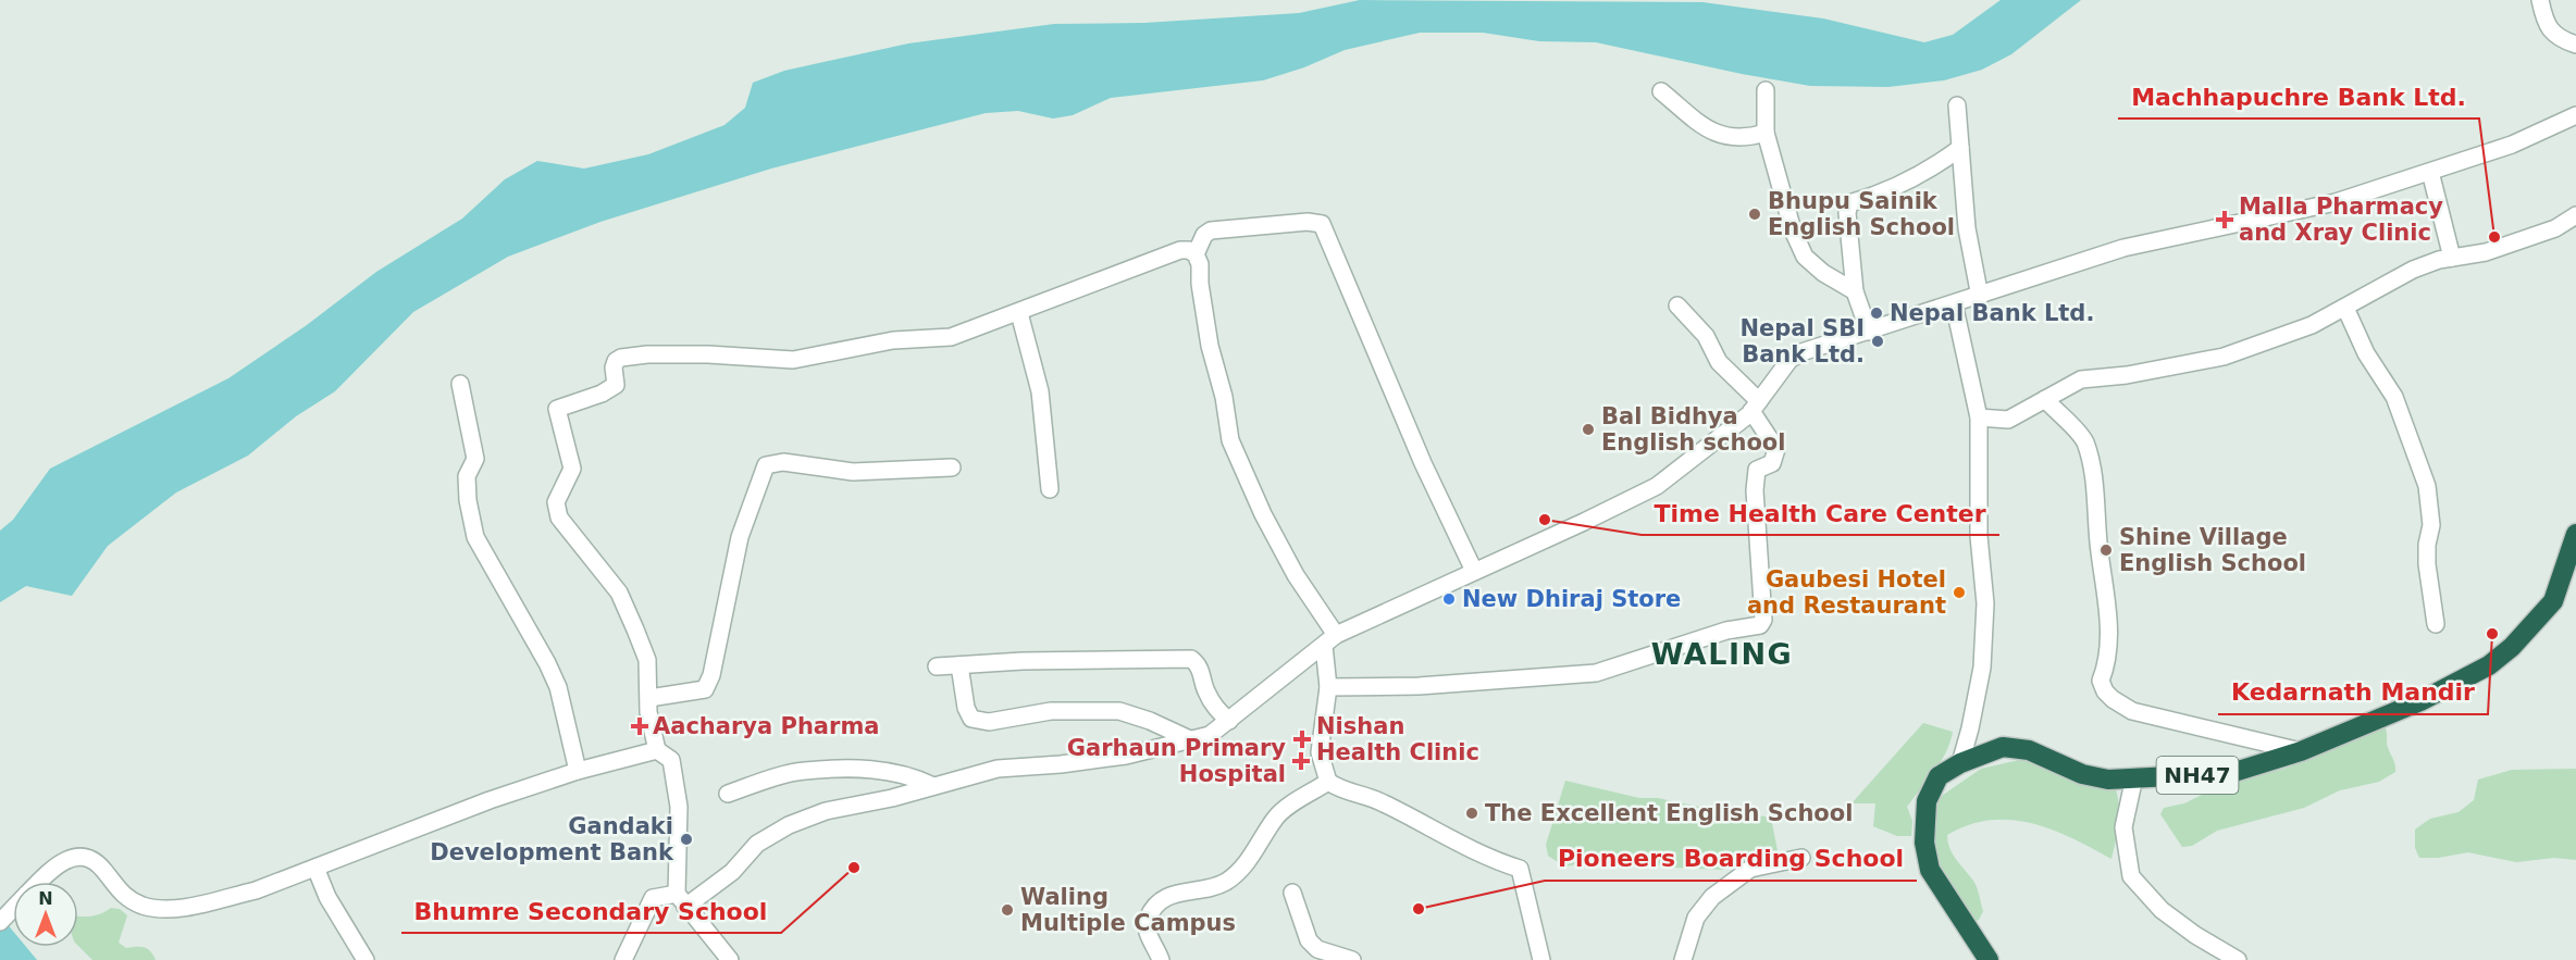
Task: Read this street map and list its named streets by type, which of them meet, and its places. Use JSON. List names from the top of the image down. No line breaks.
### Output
{"streets":{"highway":["NH47"]},"districts":["WALING"],"places":{"other":["Bhupu Sainik English School","Machhapuchre Bank Ltd.","Nepal Bank Ltd.","Nepal SBI Bank Ltd.","Bal Bidhya English school","Time Health Care Center","Shine Village English School","Gaubesi Hotel and Restaurant","New Dhiraj Store","Kedarnath Mandir","The Excellent English School","Gandaki Development Bank","Bhumre Secondary School","Pioneers Boarding School","Waling Multiple Campus"],"health":["Malla Pharmacy and Xray Clinic","Aacharya Pharma","Nishan Health Clinic","Garhaun Primary Hospital"]},"north":"top"}
